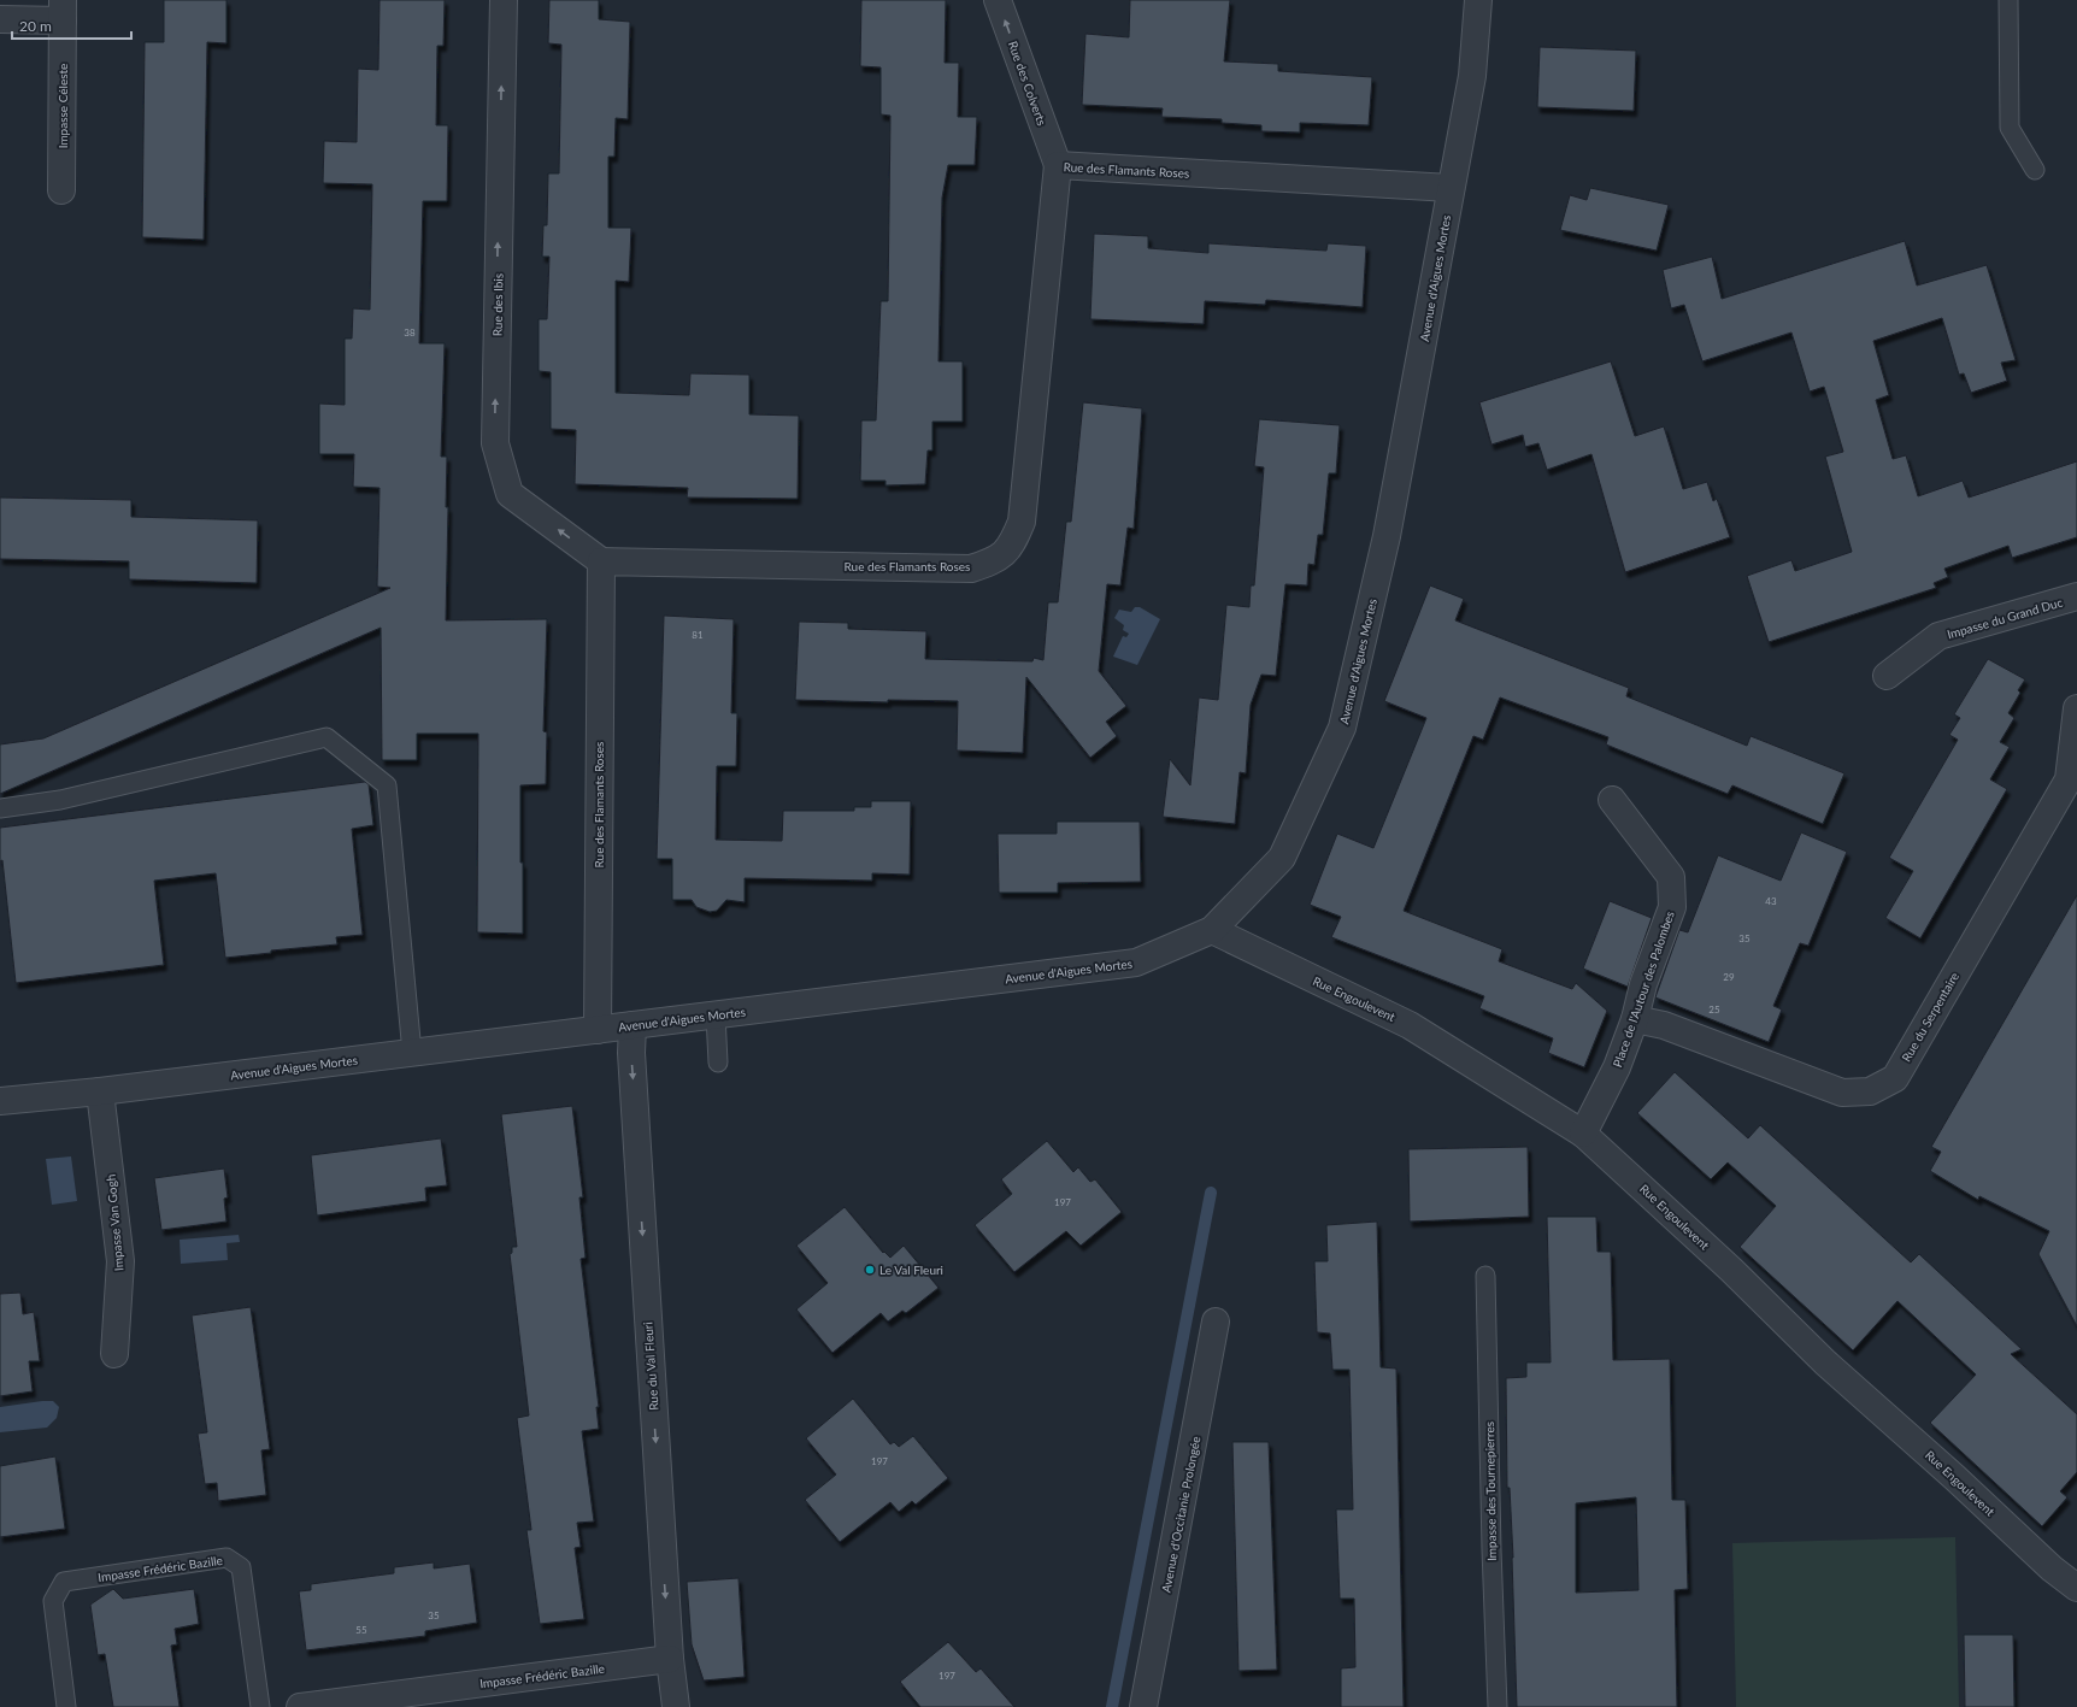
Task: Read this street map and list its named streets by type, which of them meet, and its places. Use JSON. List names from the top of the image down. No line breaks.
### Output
{"streets":{"street":["Rue des Colverts","Impasse Céleste","Rue des Flamants Roses","Avenue d'Aigues Mortes","Rue des Ibis","Impasse du Grand Duc","Place de l'Autour des Palombes","Rue Engoulevent","Rue du Serpentaire","Impasse Van Gogh","Rue du Val Fleuri","Avenue d'Occitanie Prolongée","Impasse Frédéric Bazille"],"lane":["Impasse des Tournepierres"]},"crossings":[["Rue des Colverts","Rue des Flamants Roses"],["Rue des Flamants Roses","Avenue d'Aigues Mortes"],["Rue des Flamants Roses","Rue des Ibis"],["Avenue d'Aigues Mortes","Rue Engoulevent"],["Avenue d'Aigues Mortes","Impasse Van Gogh"],["Avenue d'Aigues Mortes","Rue du Val Fleuri"],["Place de l'Autour des Palombes","Rue Engoulevent"],["Place de l'Autour des Palombes","Rue du Serpentaire"],["Rue du Val Fleuri","Impasse Frédéric Bazille"]],"one_way":["Rue des Colverts","Rue des Ibis","Rue du Val Fleuri"],"places":["Le Val Fleuri"],"house_numbers":["38","81","43","35","29","25","197","197","35","55","197"],"scale_bar":"20 m"}
